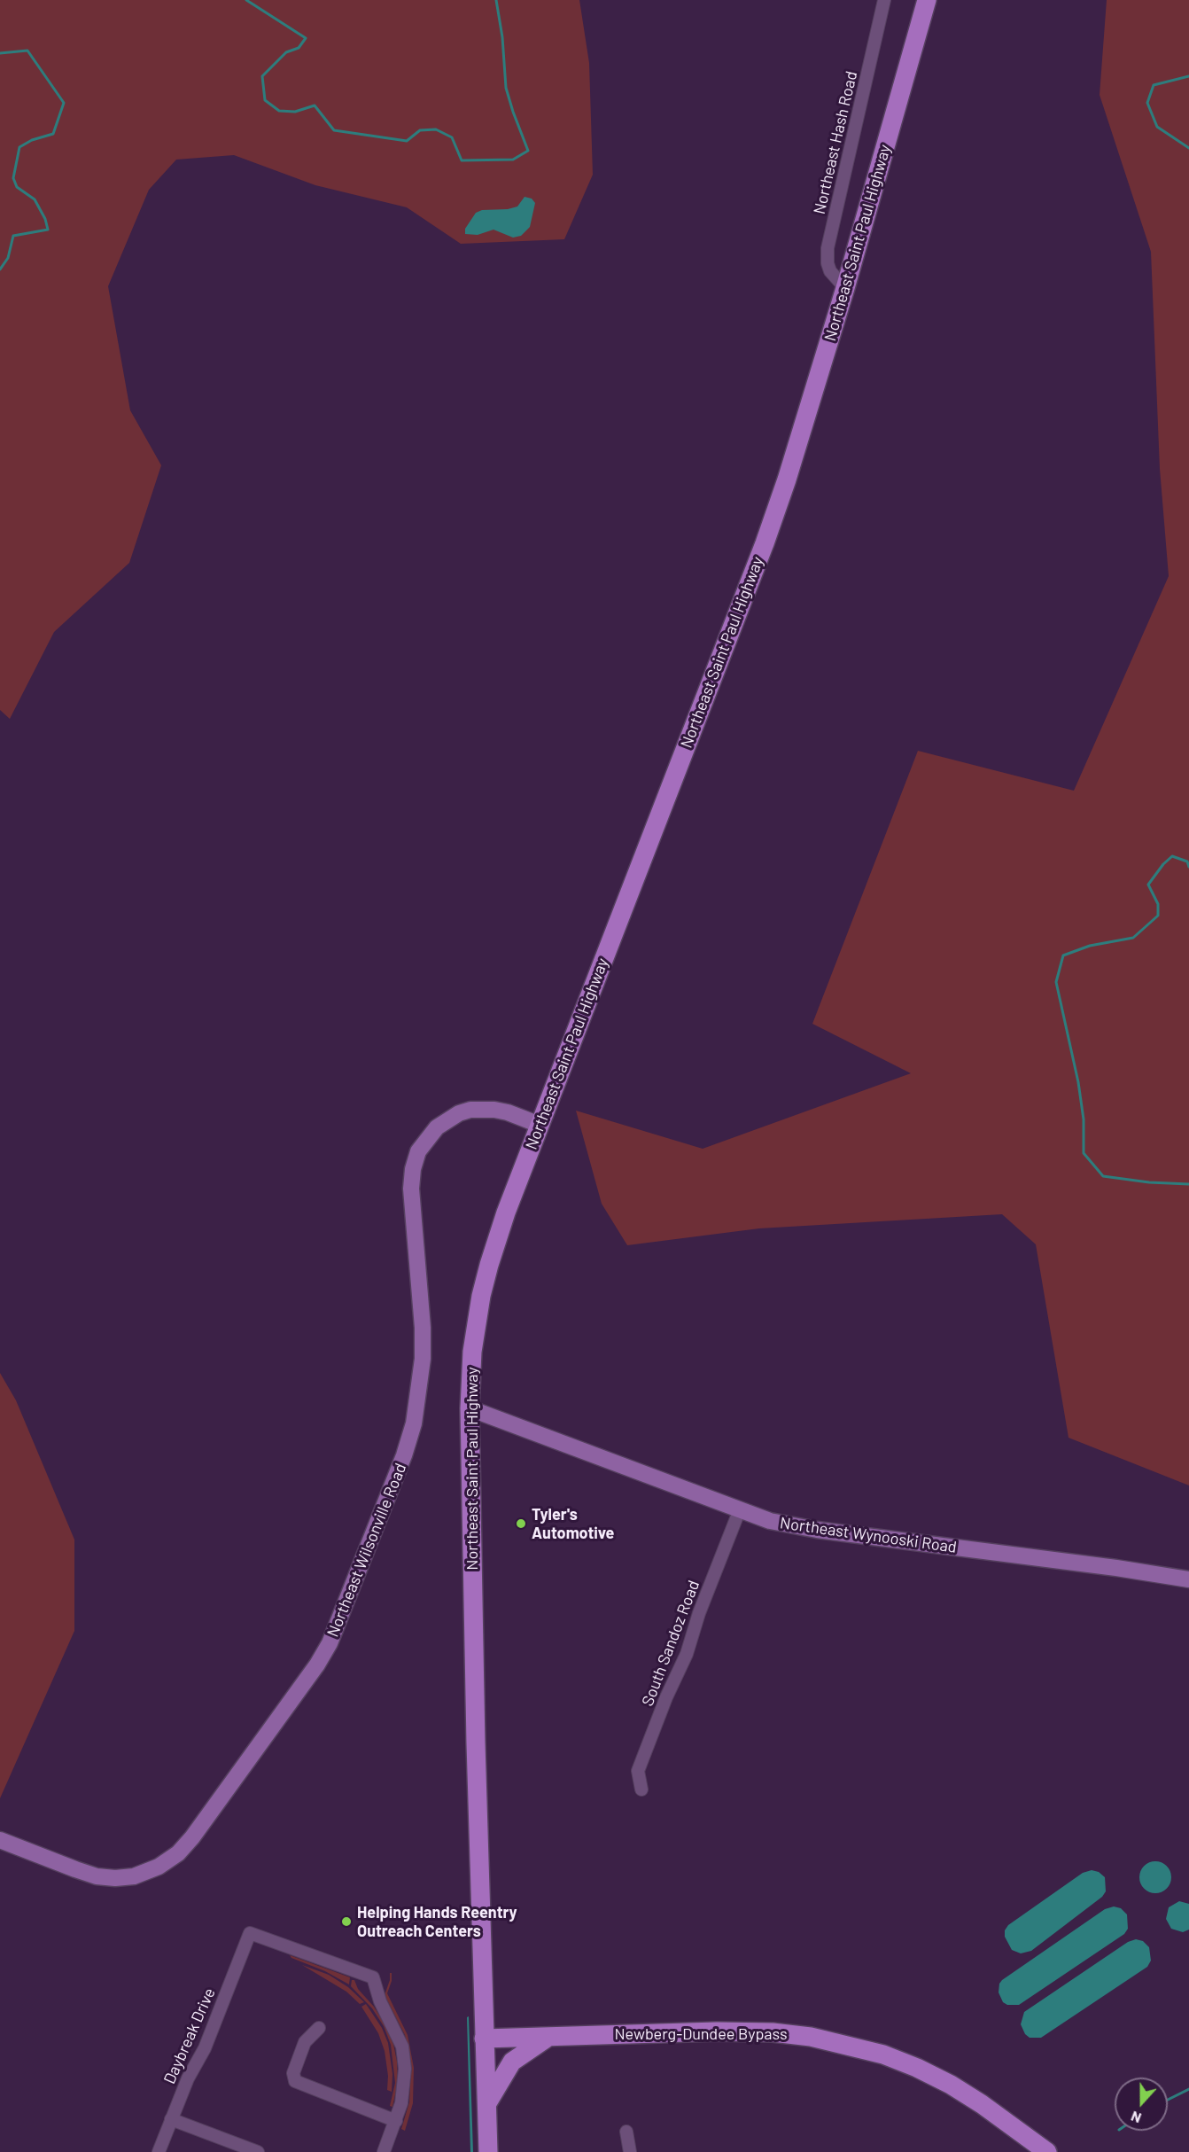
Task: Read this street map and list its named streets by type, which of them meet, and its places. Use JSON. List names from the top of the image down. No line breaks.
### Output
{"streets":{"highway":["Northeast Saint Paul Highway","Newberg-Dundee Bypass"],"main road":["Northeast Wynooski Road","Northeast Wilsonville Road"],"street":["Northeast Hash Road","South Sandoz Road","Daybreak Drive"]},"crossings":[["Northeast Hash Road","Northeast Saint Paul Highway"],["Northeast Saint Paul Highway","Northeast Wynooski Road"],["Northeast Saint Paul Highway","Northeast Wilsonville Road"],["Northeast Saint Paul Highway","Newberg-Dundee Bypass"],["Northeast Wynooski Road","South Sandoz Road"]],"places":["Tyler's Automotive","Helping Hands Reentry Outreach Centers"],"north":"bottom"}
